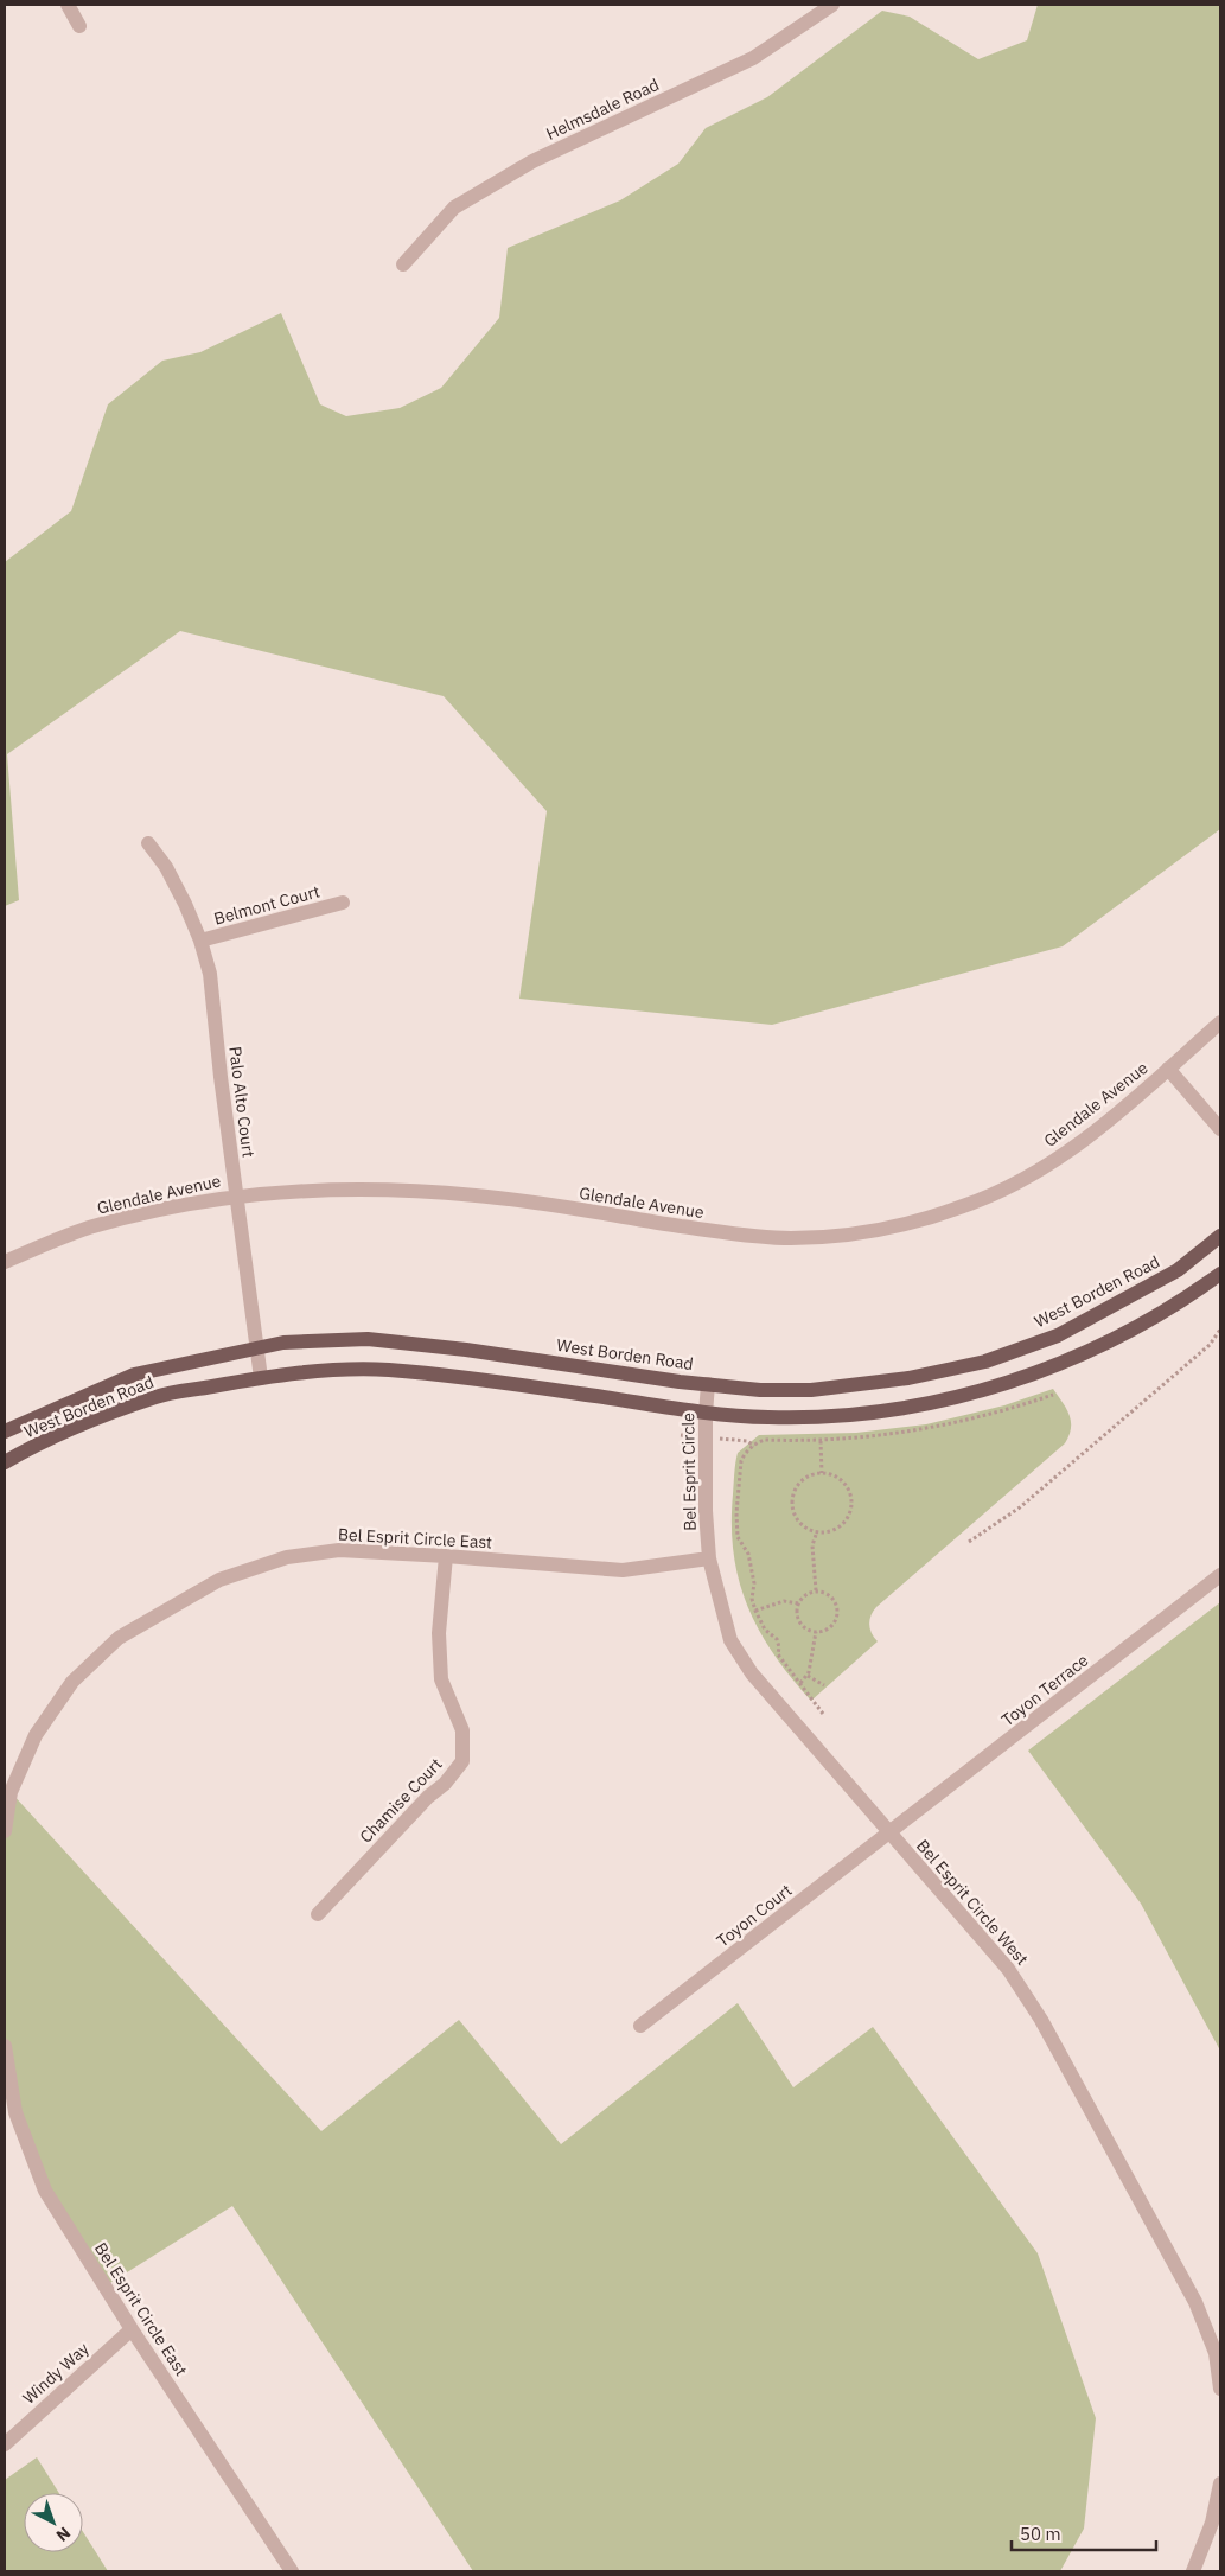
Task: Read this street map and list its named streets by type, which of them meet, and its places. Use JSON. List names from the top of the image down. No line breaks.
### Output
{"streets":{"main road":["West Borden Road"],"street":["Helmsdale Road","Belmont Court","Palo Alto Court","Glendale Avenue","Bel Esprit Circle","Bel Esprit Circle East","Toyon Terrace","Chamise Court","Bel Esprit Circle West","Toyon Court","Windy Way"]},"crossings":[["Belmont Court","Palo Alto Court"],["Palo Alto Court","Glendale Avenue"],["Palo Alto Court","West Borden Road"],["West Borden Road","Bel Esprit Circle"],["Bel Esprit Circle","Bel Esprit Circle East"],["Bel Esprit Circle","Bel Esprit Circle West"],["Bel Esprit Circle East","Chamise Court"],["Bel Esprit Circle East","Bel Esprit Circle West"],["Bel Esprit Circle East","Windy Way"],["Toyon Terrace","Bel Esprit Circle West"],["Toyon Terrace","Toyon Court"],["Bel Esprit Circle West","Toyon Court"]],"scale_bar":"50 m","north":"bottom right"}
